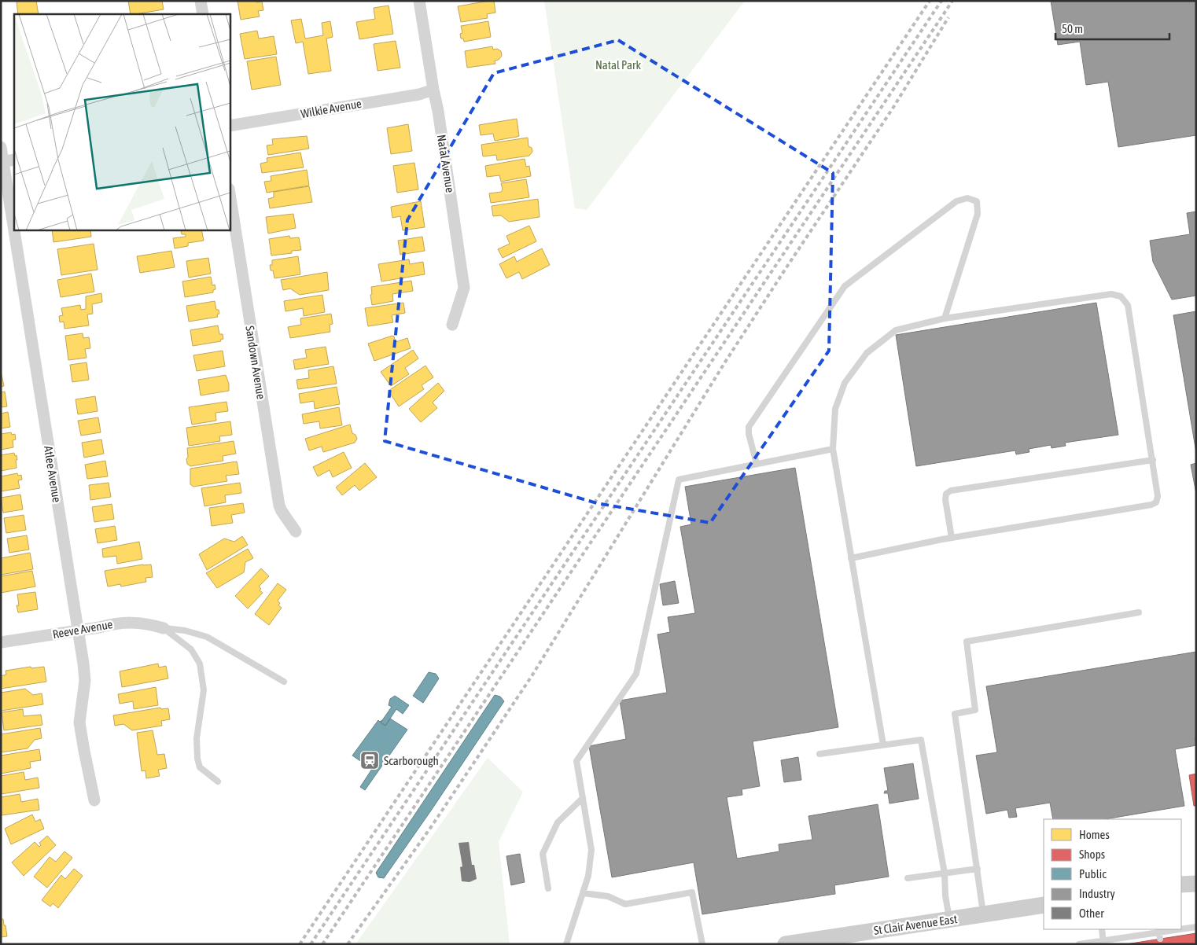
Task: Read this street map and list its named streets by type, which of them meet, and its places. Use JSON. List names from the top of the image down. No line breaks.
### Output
{"streets":{"main road":["St Clair Avenue East"],"street":["Wilkie Avenue","Natal Avenue","Sandown Avenue","Atlee Avenue","Reeve Avenue"]},"crossings":[["Wilkie Avenue","Natal Avenue"],["Atlee Avenue","Reeve Avenue"]],"parks":["Natal Park"],"places":{"station":["Scarborough"]},"legend":["Homes","Shops","Public","Industry","Other"],"scale_bar":"50 m"}
